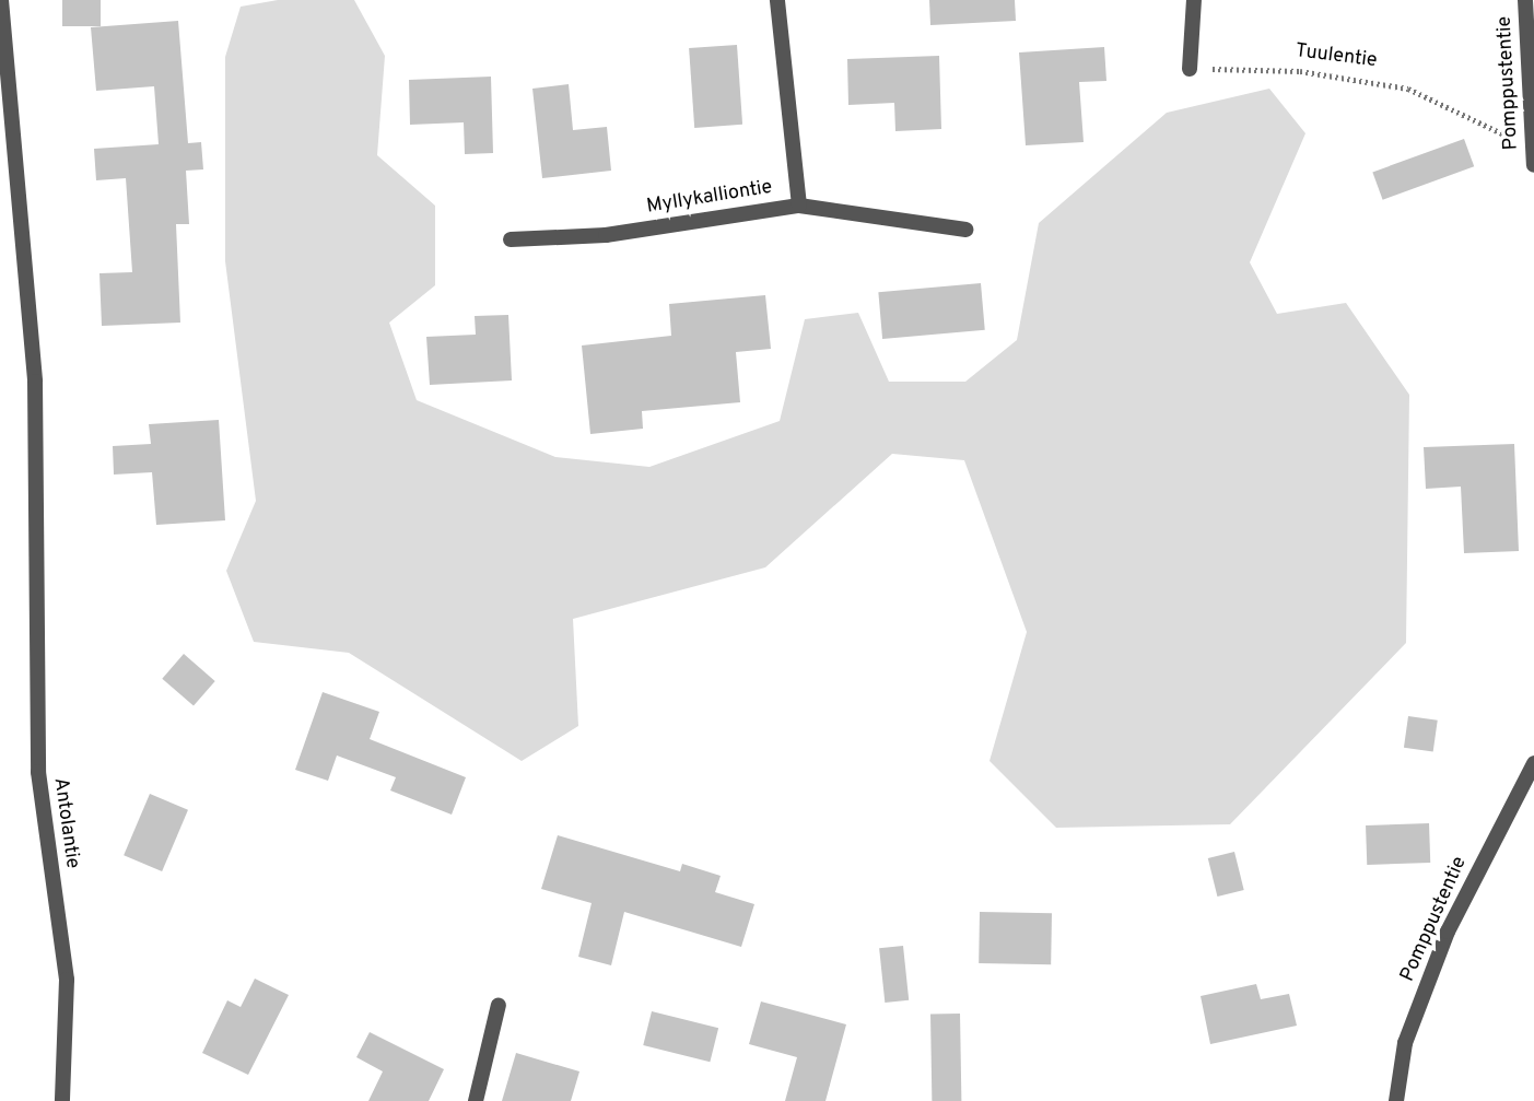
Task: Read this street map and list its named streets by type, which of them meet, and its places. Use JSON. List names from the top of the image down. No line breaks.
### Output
{"streets":{"street":["Pomppustentie","Myllykalliontie","Antolantie"],"path":["Tuulentie"]},"crossings":[["Tuulentie","Pomppustentie"]]}
